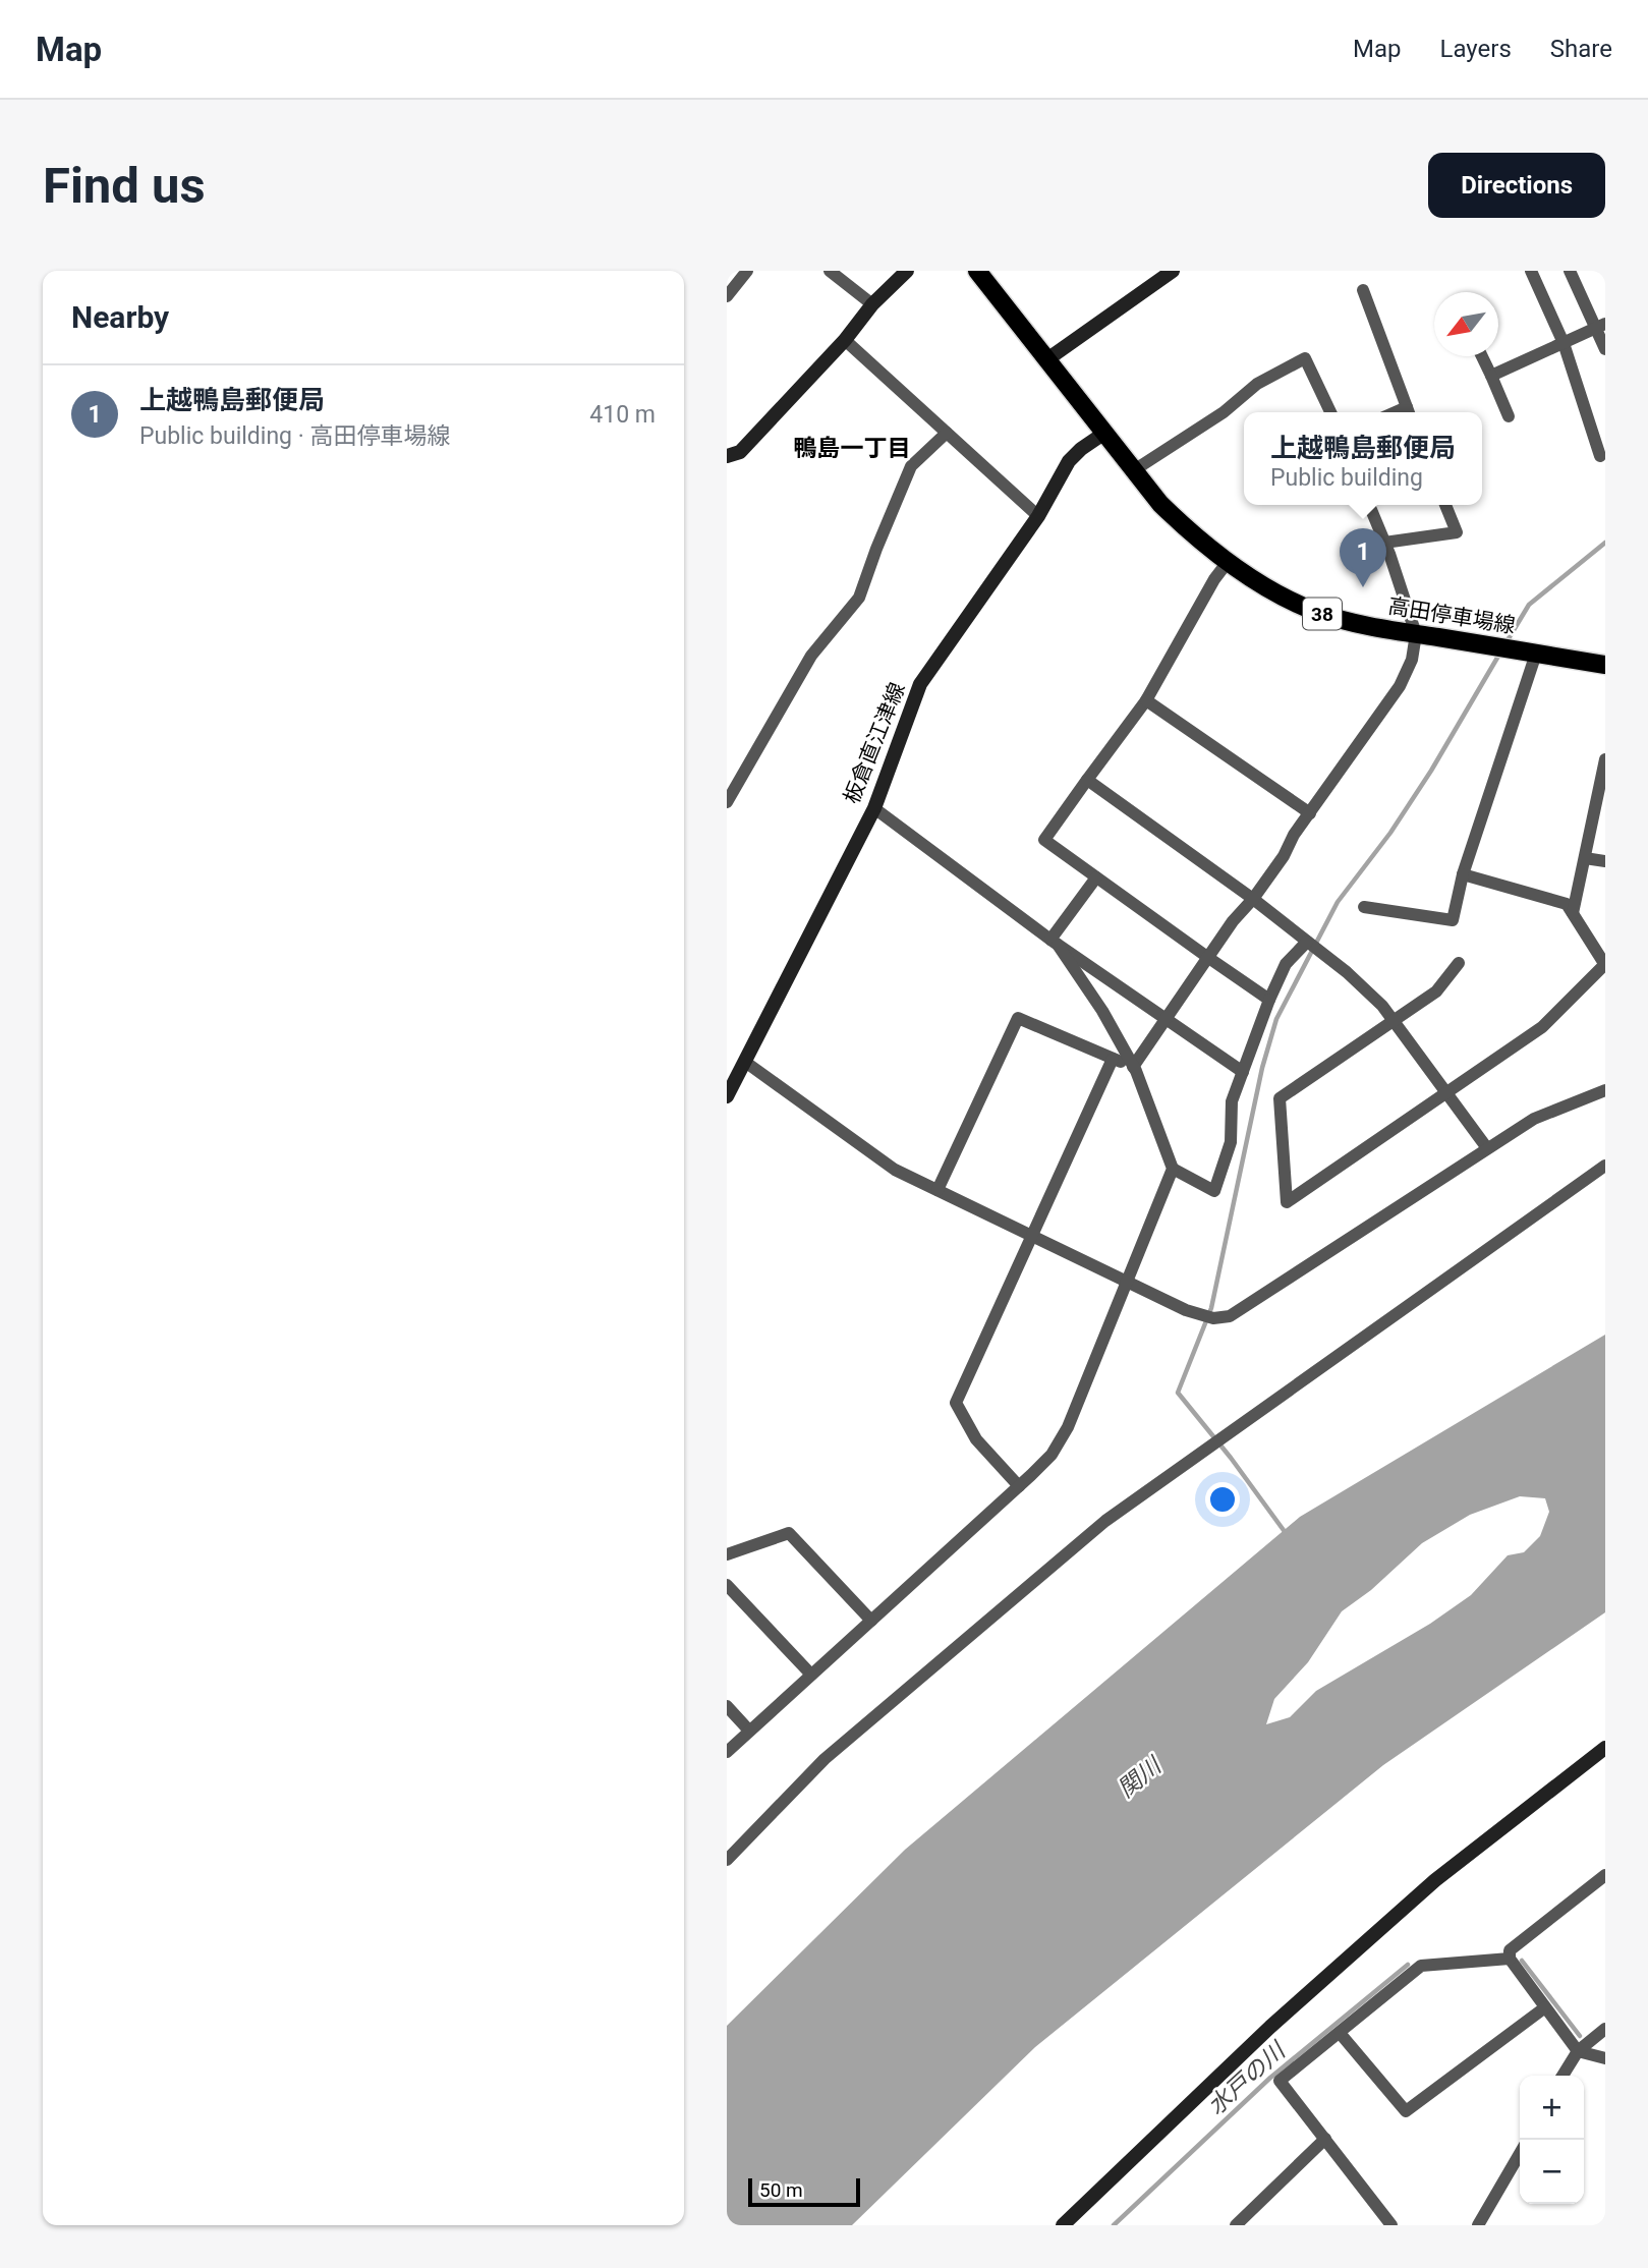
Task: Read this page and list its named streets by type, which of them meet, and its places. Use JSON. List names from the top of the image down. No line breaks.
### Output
{"streets":{"main road":["38","高田停車場線"],"street":["板倉直江津線"]},"crossings":[["38","高田停車場線"],["38","板倉直江津線"],["高田停車場線","板倉直江津線"]],"districts":["鴨島一丁目"],"water":["関川","水戸の川"],"scale_bar":"50 m","north":"bottom left","page":{"header":"Map","nav":["Map","Layers","Share"],"buttons":"Directions","title":"Find us","heading":"Nearby","list":[{"mark":"1","name":"上越鴨島郵便局","note":"Public building · 高田停車場線","value":"410 m"}],"popup":["上越鴨島郵便局","Public building"],"pins":"1","map_buttons":["+","−"],"scale":"50 m"}}
